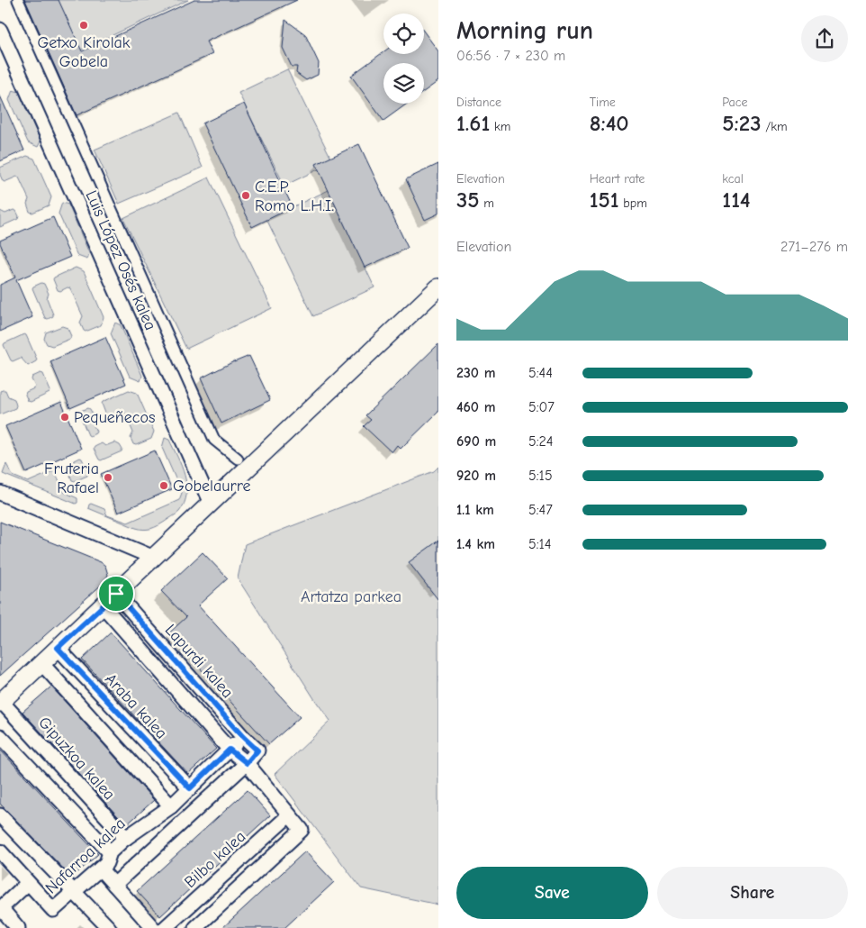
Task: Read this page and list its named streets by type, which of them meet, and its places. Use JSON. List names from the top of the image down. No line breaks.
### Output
{"streets":{"street":["Luis López Osés kalea","Lapurdi kalea","Araba kalea","Gipuzkoa kalea","Nafarroa kalea","Bilbo kalea"]},"crossings":[["Lapurdi kalea","Nafarroa kalea"],["Araba kalea","Nafarroa kalea"],["Gipuzkoa kalea","Nafarroa kalea"]],"parks":["Artatza parkea"],"places":["Getxo Kirolak Gobela","C.E.P. Romo L.H.I.","Pequeñecos","Fruteria Rafael","Gobelaurre"],"page":{"heading":["Morning run","06:56 · 7 × 230 m"],"stats":[["Distance","1.61 km"],["Time","8:40"],["Pace","5:23 /km"],["Elevation","35 m"],["Heart rate","151 bpm"],["kcal","114"]],"chart":["Elevation","271–276 m"],"list":[{"name":"230 m","note":"5:44"},{"name":"460 m","note":"5:07"},{"name":"690 m","note":"5:24"},{"name":"920 m","note":"5:15"},{"name":"1.1 km","note":"5:47"},{"name":"1.4 km","note":"5:14"}],"buttons":["Save","Share"]}}
